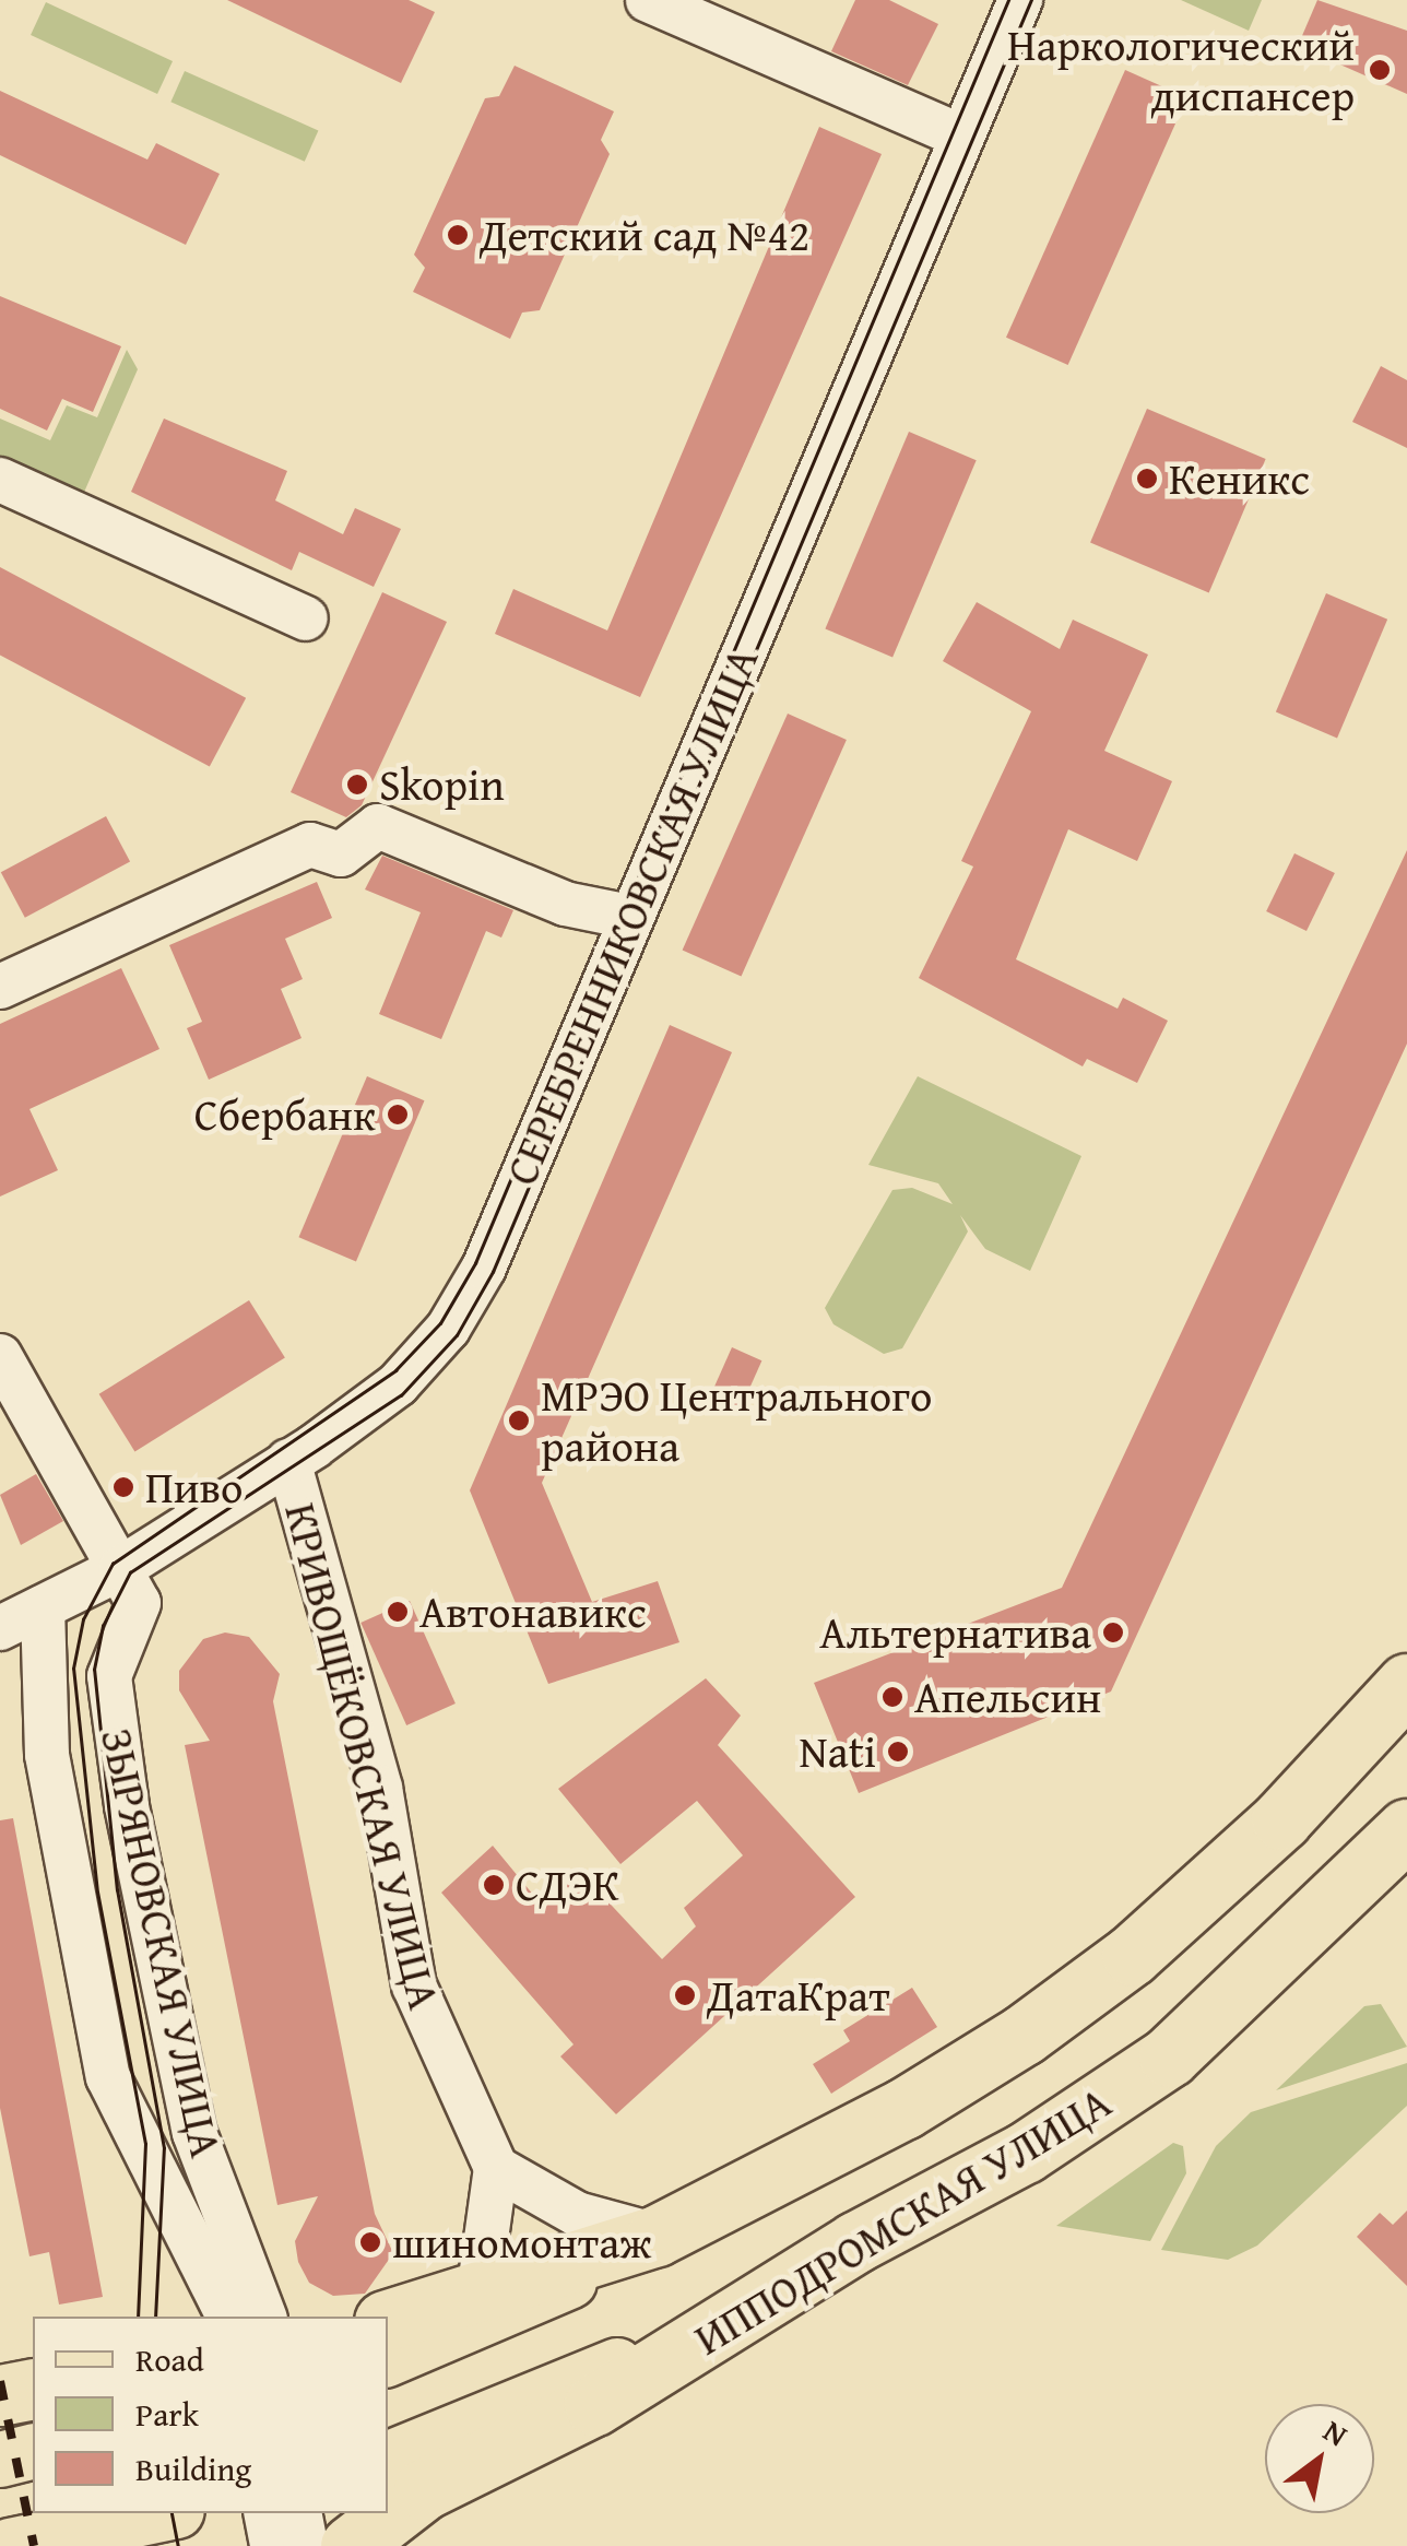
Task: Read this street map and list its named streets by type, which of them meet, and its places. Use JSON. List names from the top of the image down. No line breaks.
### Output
{"streets":{"highway":["ИППОДРОМСКАЯ УЛИЦА"],"street":["СЕРЕБРЕННИКОВСКАЯ УЛИЦА","КРИВОЩЁКОВСКАЯ УЛИЦА","ЗЫРЯНОВСКАЯ УЛИЦА"]},"crossings":[["СЕРЕБРЕННИКОВСКАЯ УЛИЦА","КРИВОЩЁКОВСКАЯ УЛИЦА"],["СЕРЕБРЕННИКОВСКАЯ УЛИЦА","ЗЫРЯНОВСКАЯ УЛИЦА"]],"places":["Наркологический диспансер","Детский сад №42","Кеникс","Skopin","Сбербанк","МРЭО Центрального района","Пиво","Автонавикс","Альтернатива","Апельсин","Nati","СДЭК","ДатаКрат","шиномонтаж"],"legend":["Road","Park","Building"],"north":"top right"}
